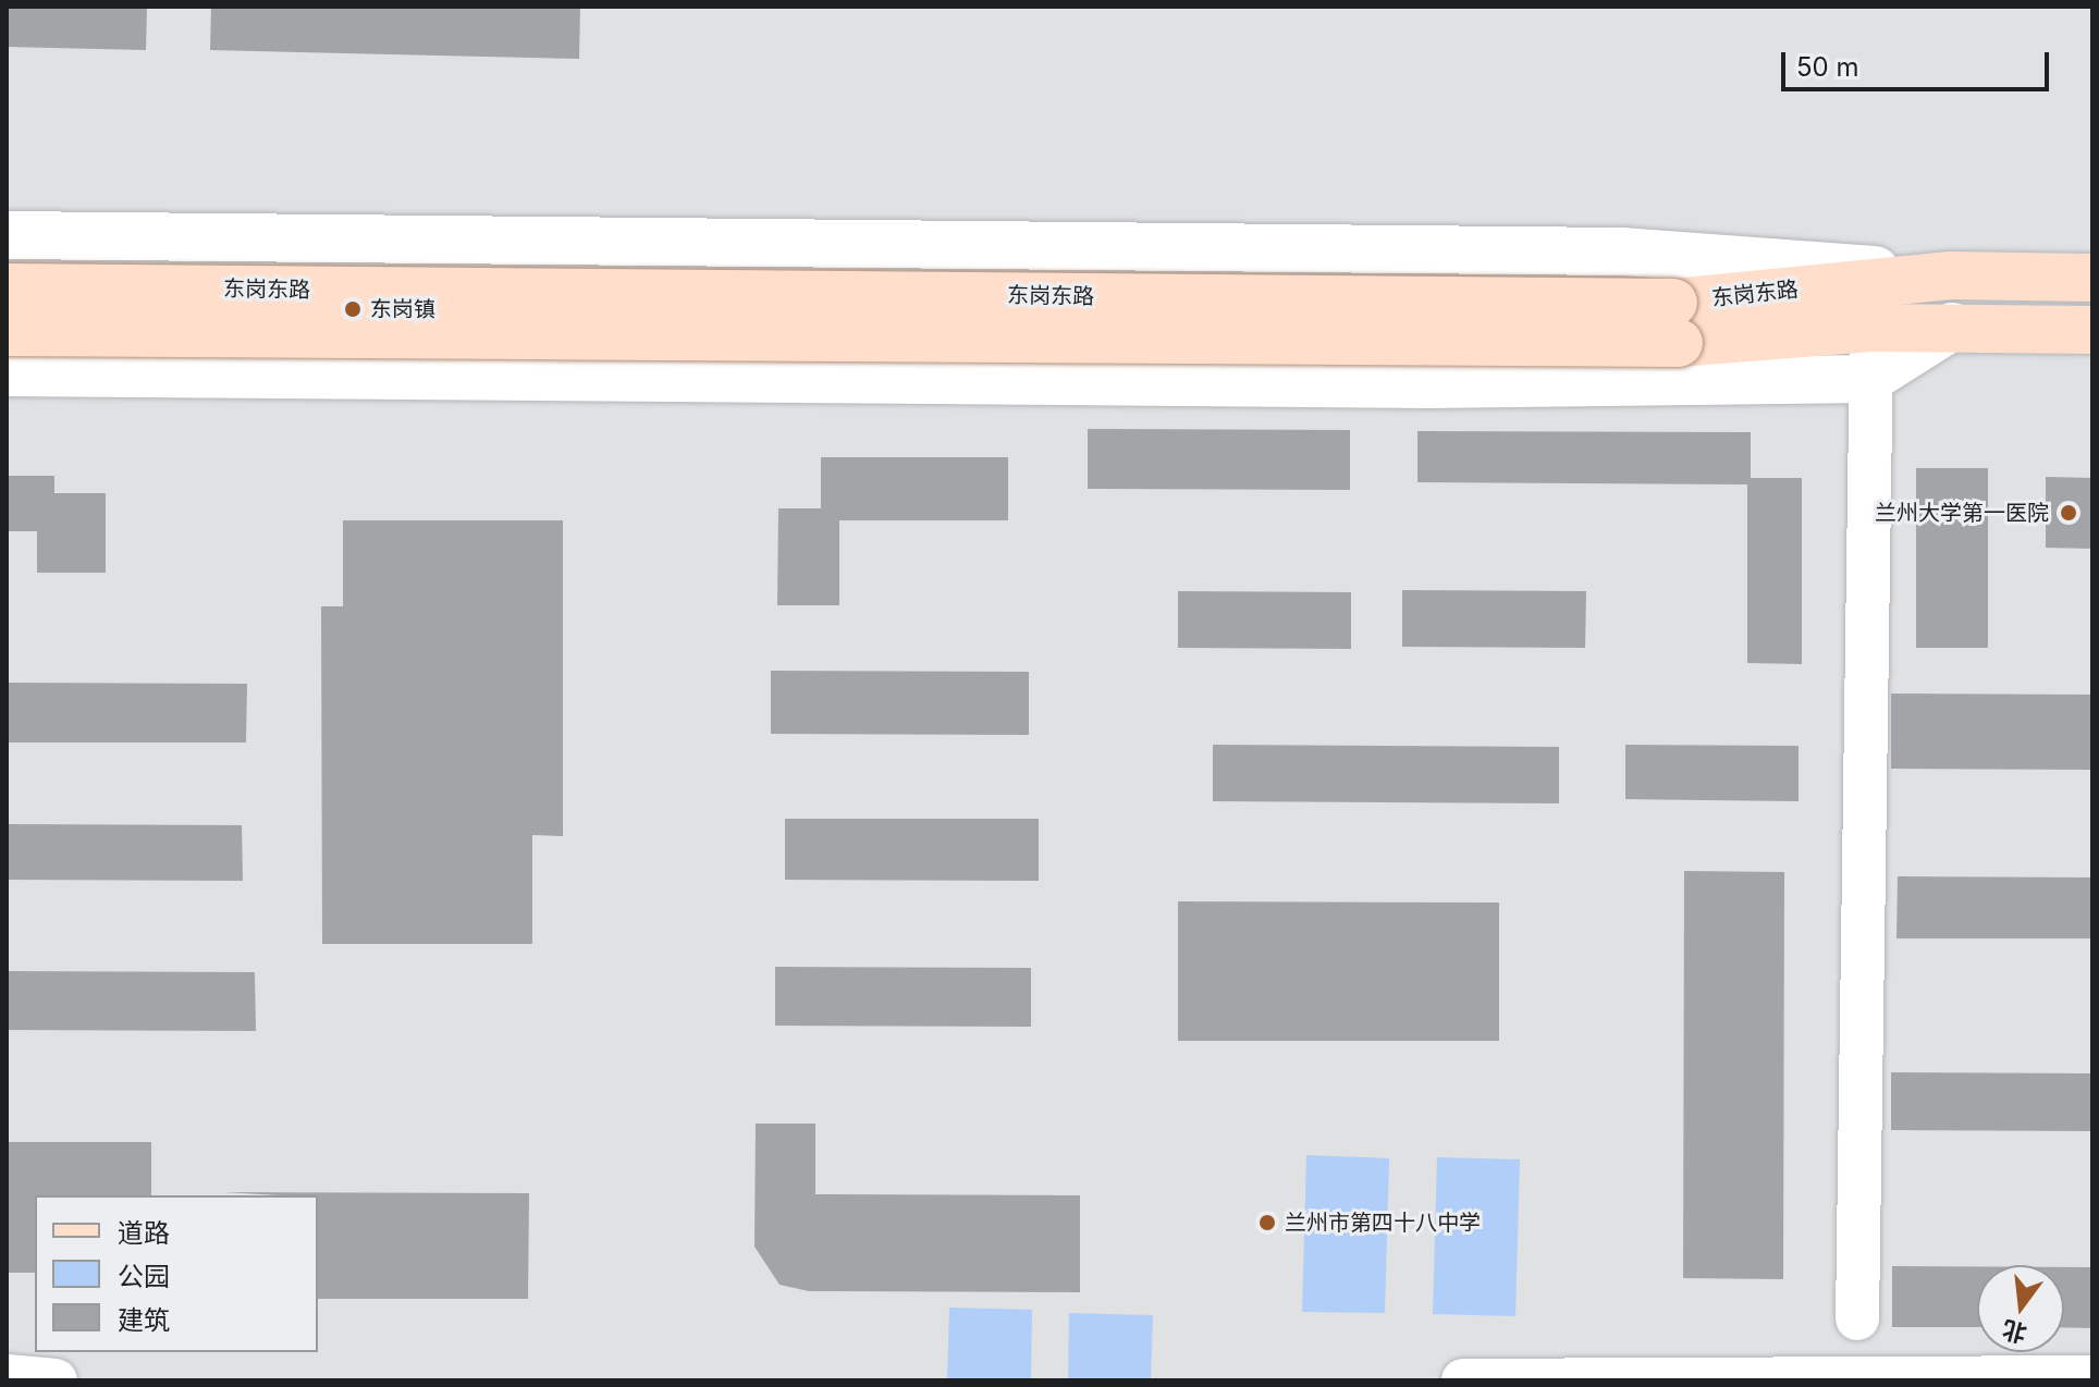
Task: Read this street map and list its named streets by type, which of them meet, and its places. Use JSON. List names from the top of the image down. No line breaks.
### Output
{"streets":{"main road":["东岗东路"]},"places":["东岗镇","兰州大学第一医院","兰州市第四十八中学"],"legend":["道路","公园","建筑"],"scale_bar":"50 m","north":"bottom"}
